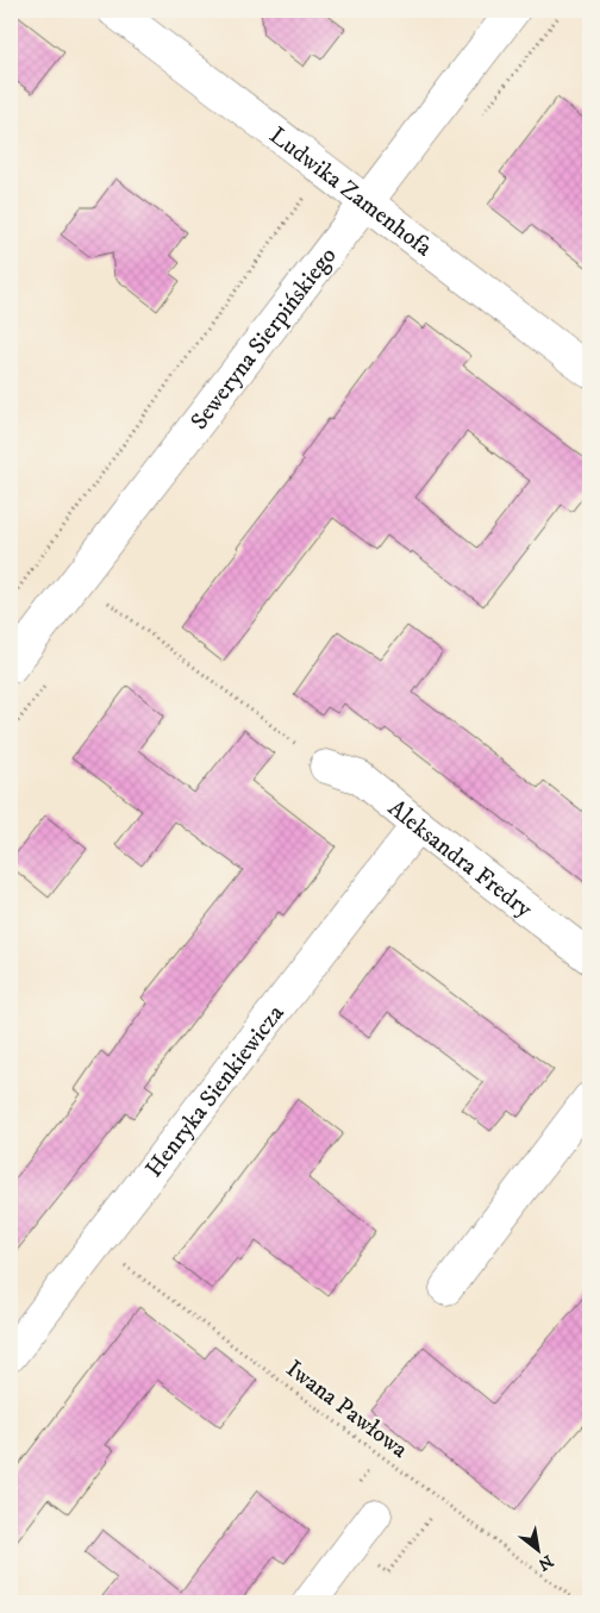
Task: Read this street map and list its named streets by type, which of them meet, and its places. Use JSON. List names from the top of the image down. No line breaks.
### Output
{"streets":{"street":["Ludwika Zamenhofa","Seweryna Sierpińskiego","Aleksandra Fredry","Henryka Sienkiewicza"],"path":["Iwana Pawłowa"]},"crossings":[["Ludwika Zamenhofa","Seweryna Sierpińskiego"],["Aleksandra Fredry","Henryka Sienkiewicza"],["Henryka Sienkiewicza","Iwana Pawłowa"]],"north":"bottom right"}
